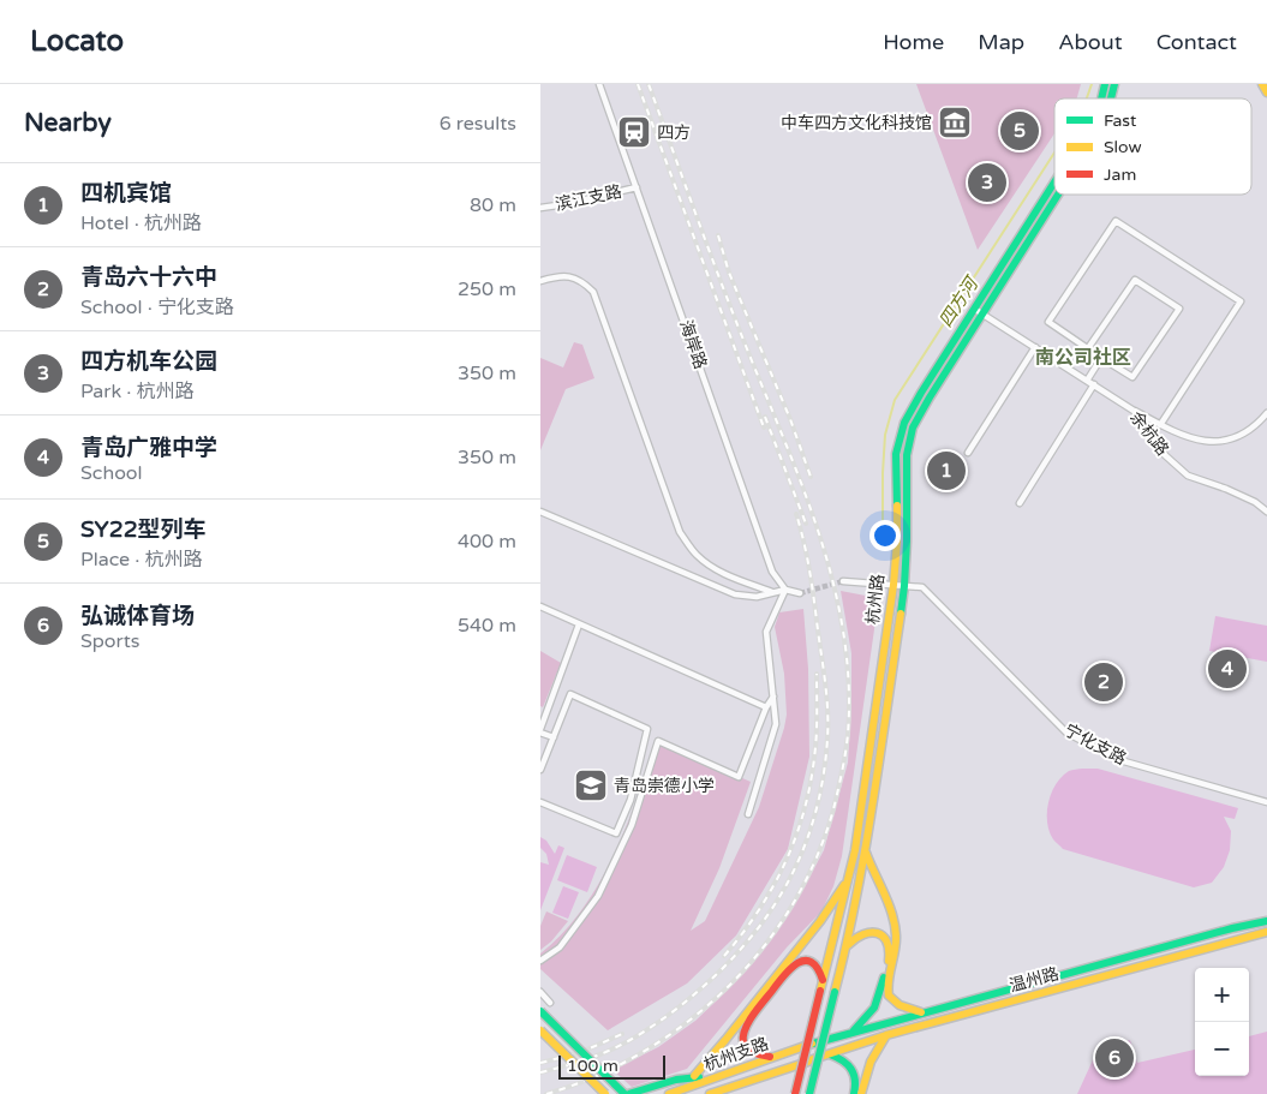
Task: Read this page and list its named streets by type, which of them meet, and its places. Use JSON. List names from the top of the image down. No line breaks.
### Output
{"streets":{"main road":["杭州路","温州路","杭州支路"],"street":["滨江支路","海岸路","余杭路","宁化支路"]},"crossings":[["滨江支路","海岸路"],["余杭路","杭州路"],["杭州路","宁化支路"],["温州路","杭州支路"]],"districts":["南公司社区"],"water":["四方河"],"places":{"museum":["中车四方文化科技馆"],"station":["四方"],"school or university":["青岛崇德小学"]},"legend":["Fast","Slow","Jam"],"scale_bar":"100 m","page":{"header":"Locato","nav":["Home","Map","About","Contact"],"heading":["Nearby","6 results"],"pins":["5","3","1","4","2","6"],"list":[{"mark":"1","name":"四机宾馆","note":"Hotel · 杭州路","value":"80 m"},{"mark":"2","name":"青岛六十六中","note":"School · 宁化支路","value":"250 m"},{"mark":"3","name":"四方机车公园","note":"Park · 杭州路","value":"350 m"},{"mark":"4","name":"青岛广雅中学","note":"School","value":"350 m"},{"mark":"5","name":"SY22型列车","note":"Place · 杭州路","value":"400 m"},{"mark":"6","name":"弘诚体育场","note":"Sports","value":"540 m"}],"map_buttons":["+","−"],"scale":"100 m"}}
